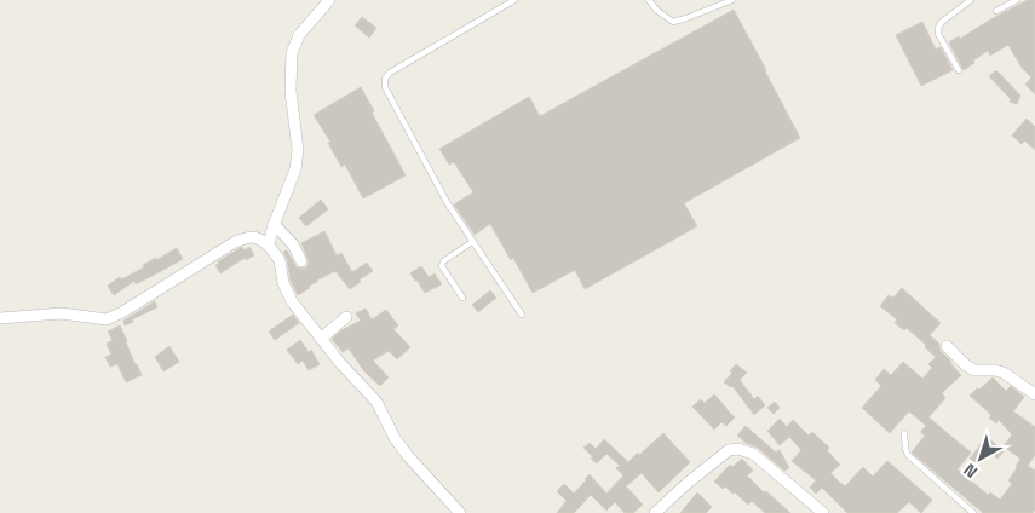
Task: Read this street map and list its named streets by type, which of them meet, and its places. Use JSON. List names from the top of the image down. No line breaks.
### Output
{"north":"bottom left"}
